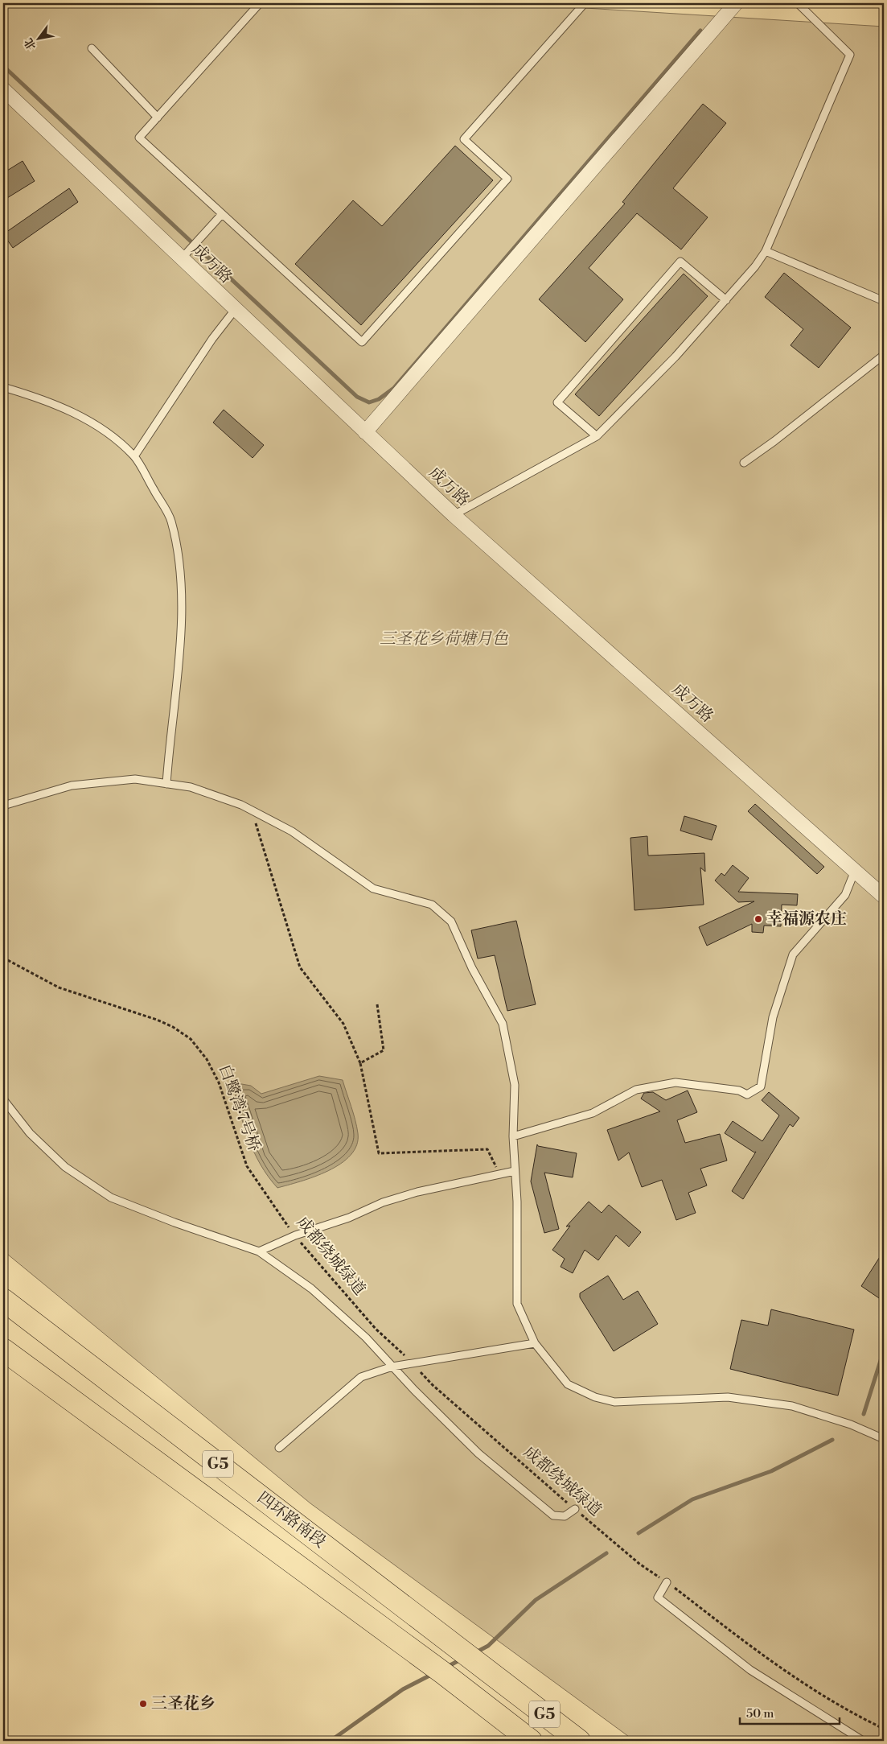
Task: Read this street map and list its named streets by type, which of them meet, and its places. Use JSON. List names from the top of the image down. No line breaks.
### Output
{"streets":{"highway":["G5","四环路南段"],"street":["成万路"],"path":["白鹭湾·7号桥","成都绕城绿道"]},"crossings":[["白鹭湾·7号桥","成都绕城绿道"]],"parks":["三圣花乡荷塘月色"],"places":["幸福源农庄","三圣花乡"],"scale_bar":"50 m","north":"bottom left"}
